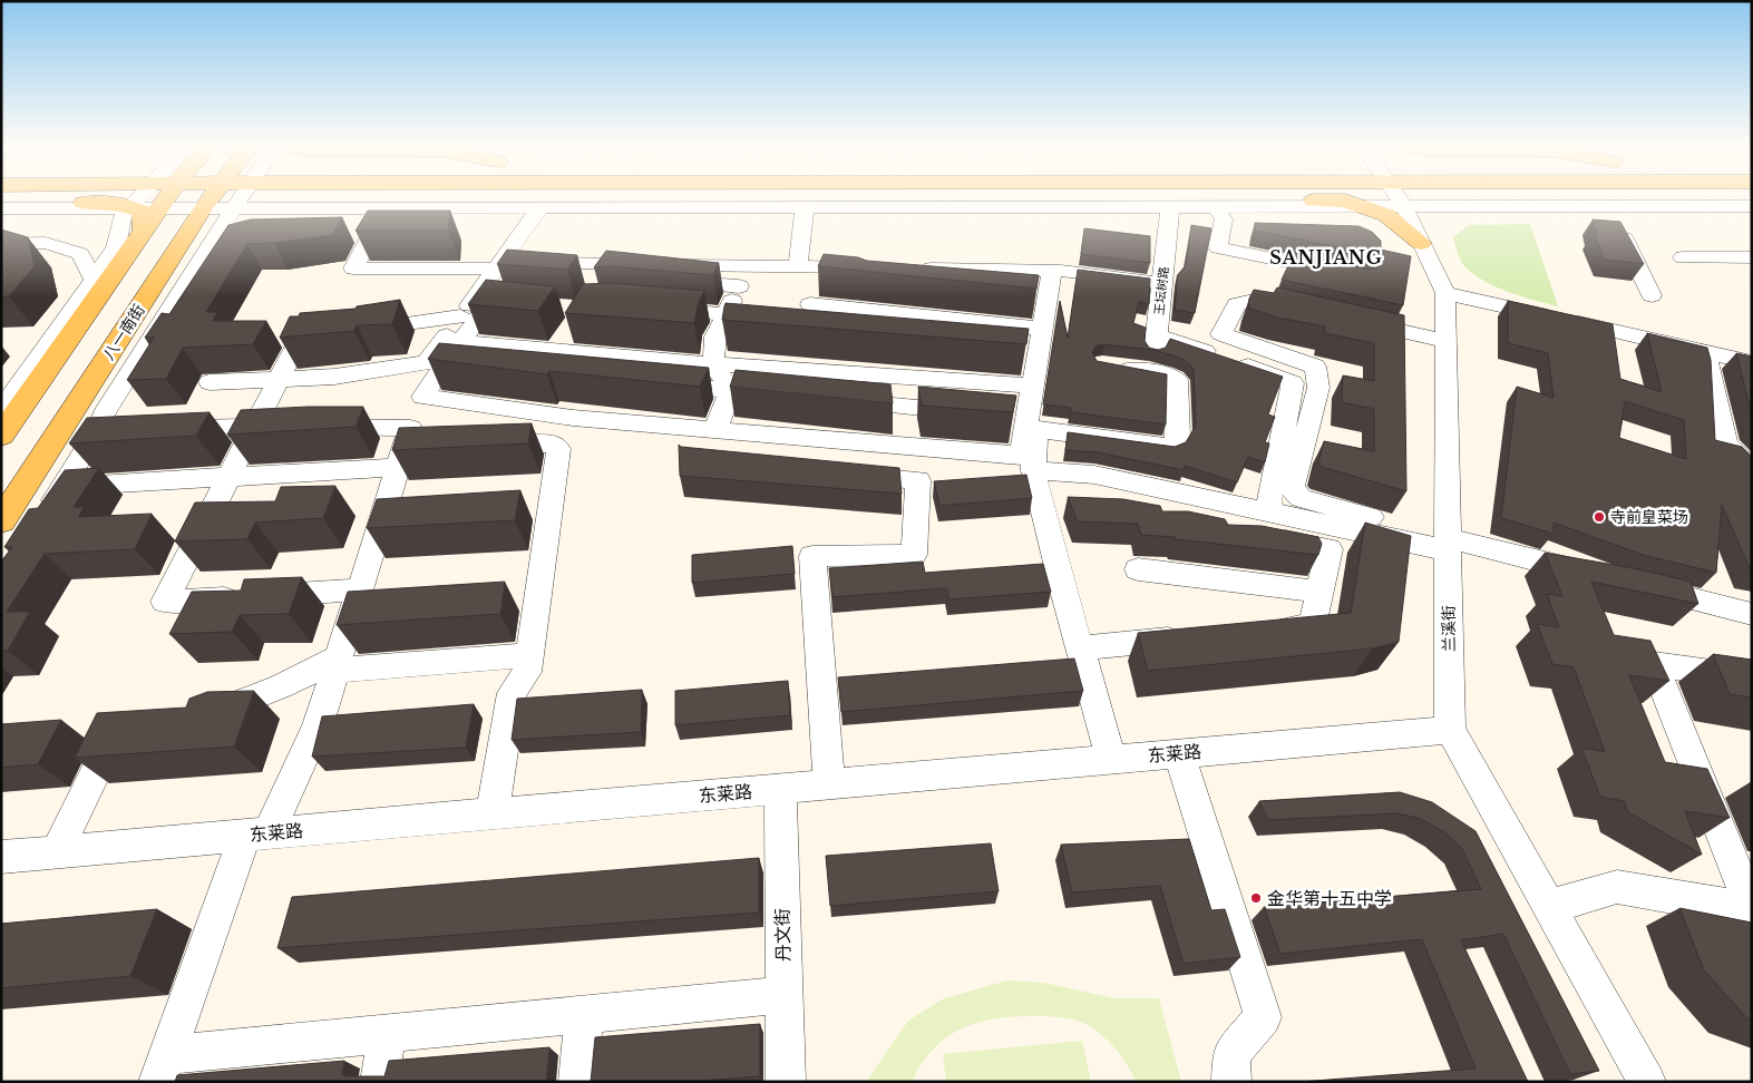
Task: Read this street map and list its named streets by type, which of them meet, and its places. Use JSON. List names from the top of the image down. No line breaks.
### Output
{"streets":{"main road":["八一南街"],"street":["王坛树路","兰溪街","东莱路","丹文街"]},"crossings":[["兰溪街","东莱路"],["东莱路","丹文街"]],"districts":["SANJIANG"],"places":["寺前皇菜场","金华第十五中学"]}
